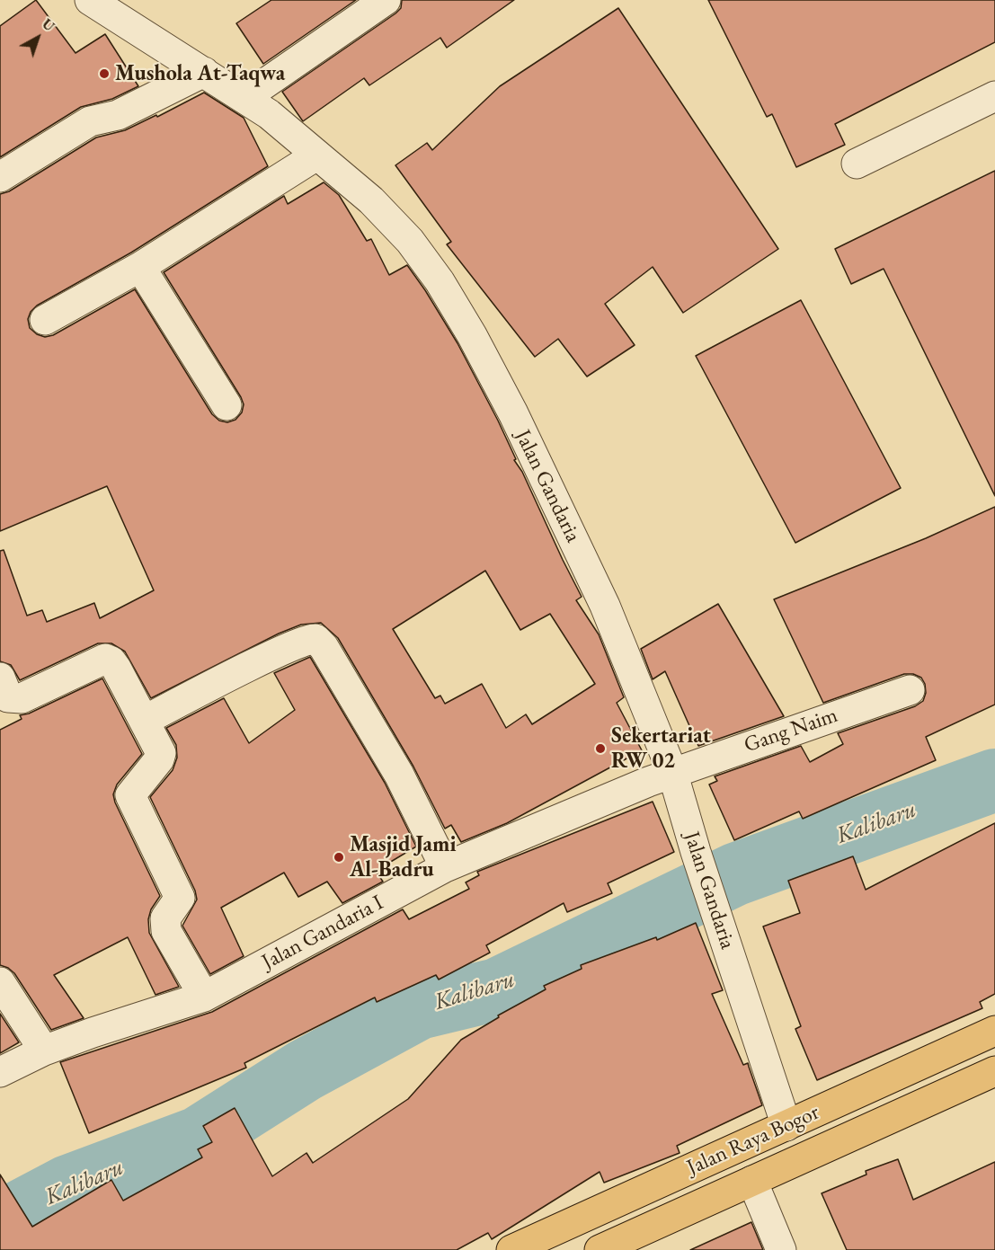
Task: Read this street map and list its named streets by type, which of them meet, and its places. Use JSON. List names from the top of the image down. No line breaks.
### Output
{"streets":{"highway":["Jalan Raya Bogor"],"street":["Jalan Gandaria","Gang Naim","Jalan Gandaria I"]},"crossings":[["Jalan Gandaria","Gang Naim"],["Jalan Gandaria","Jalan Gandaria I"],["Jalan Gandaria","Jalan Raya Bogor"],["Gang Naim","Jalan Gandaria I"]],"water":["Kalibaru"],"places":["Mushola At-Taqwa","Sekertariat RW 02","Masjid Jami Al-Badru"],"north":"top right"}
